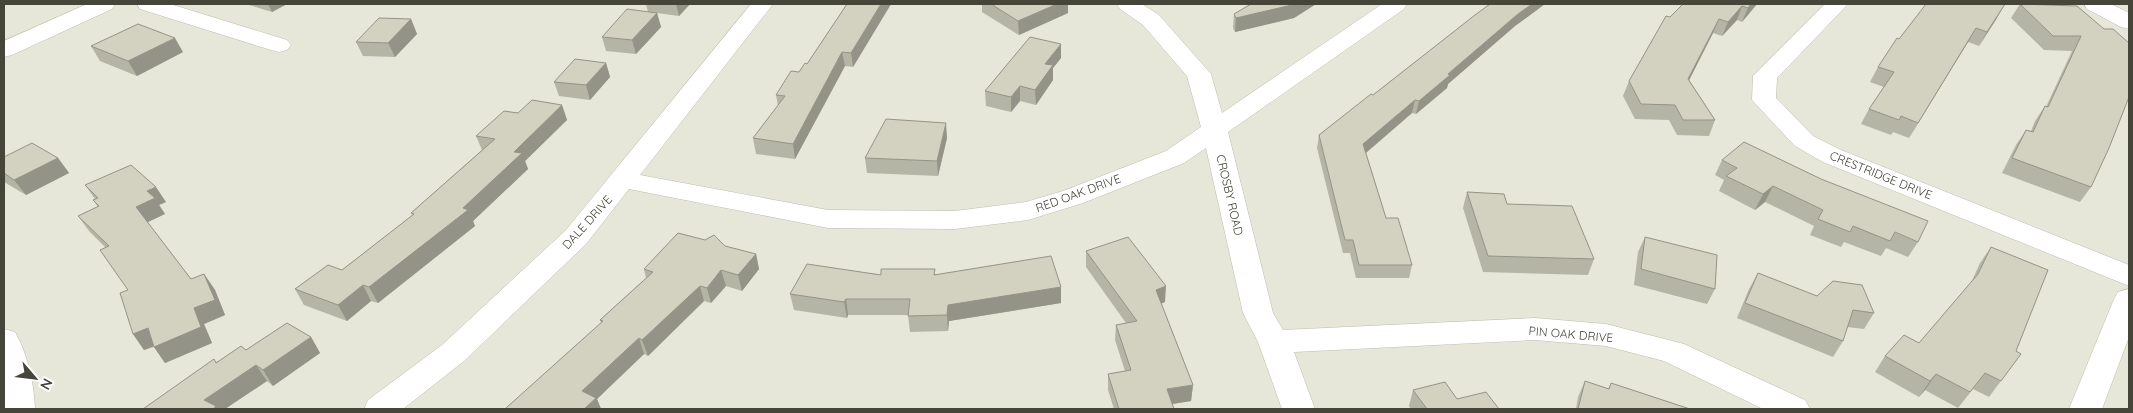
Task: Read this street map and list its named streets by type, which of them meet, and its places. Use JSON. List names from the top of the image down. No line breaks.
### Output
{"streets":{"street":["CRESTRIDGE DRIVE","RED OAK DRIVE","CROSBY ROAD","DALE DRIVE","PIN OAK DRIVE"]},"crossings":[["RED OAK DRIVE","CROSBY ROAD"],["RED OAK DRIVE","DALE DRIVE"],["CROSBY ROAD","PIN OAK DRIVE"]],"north":"bottom right"}
